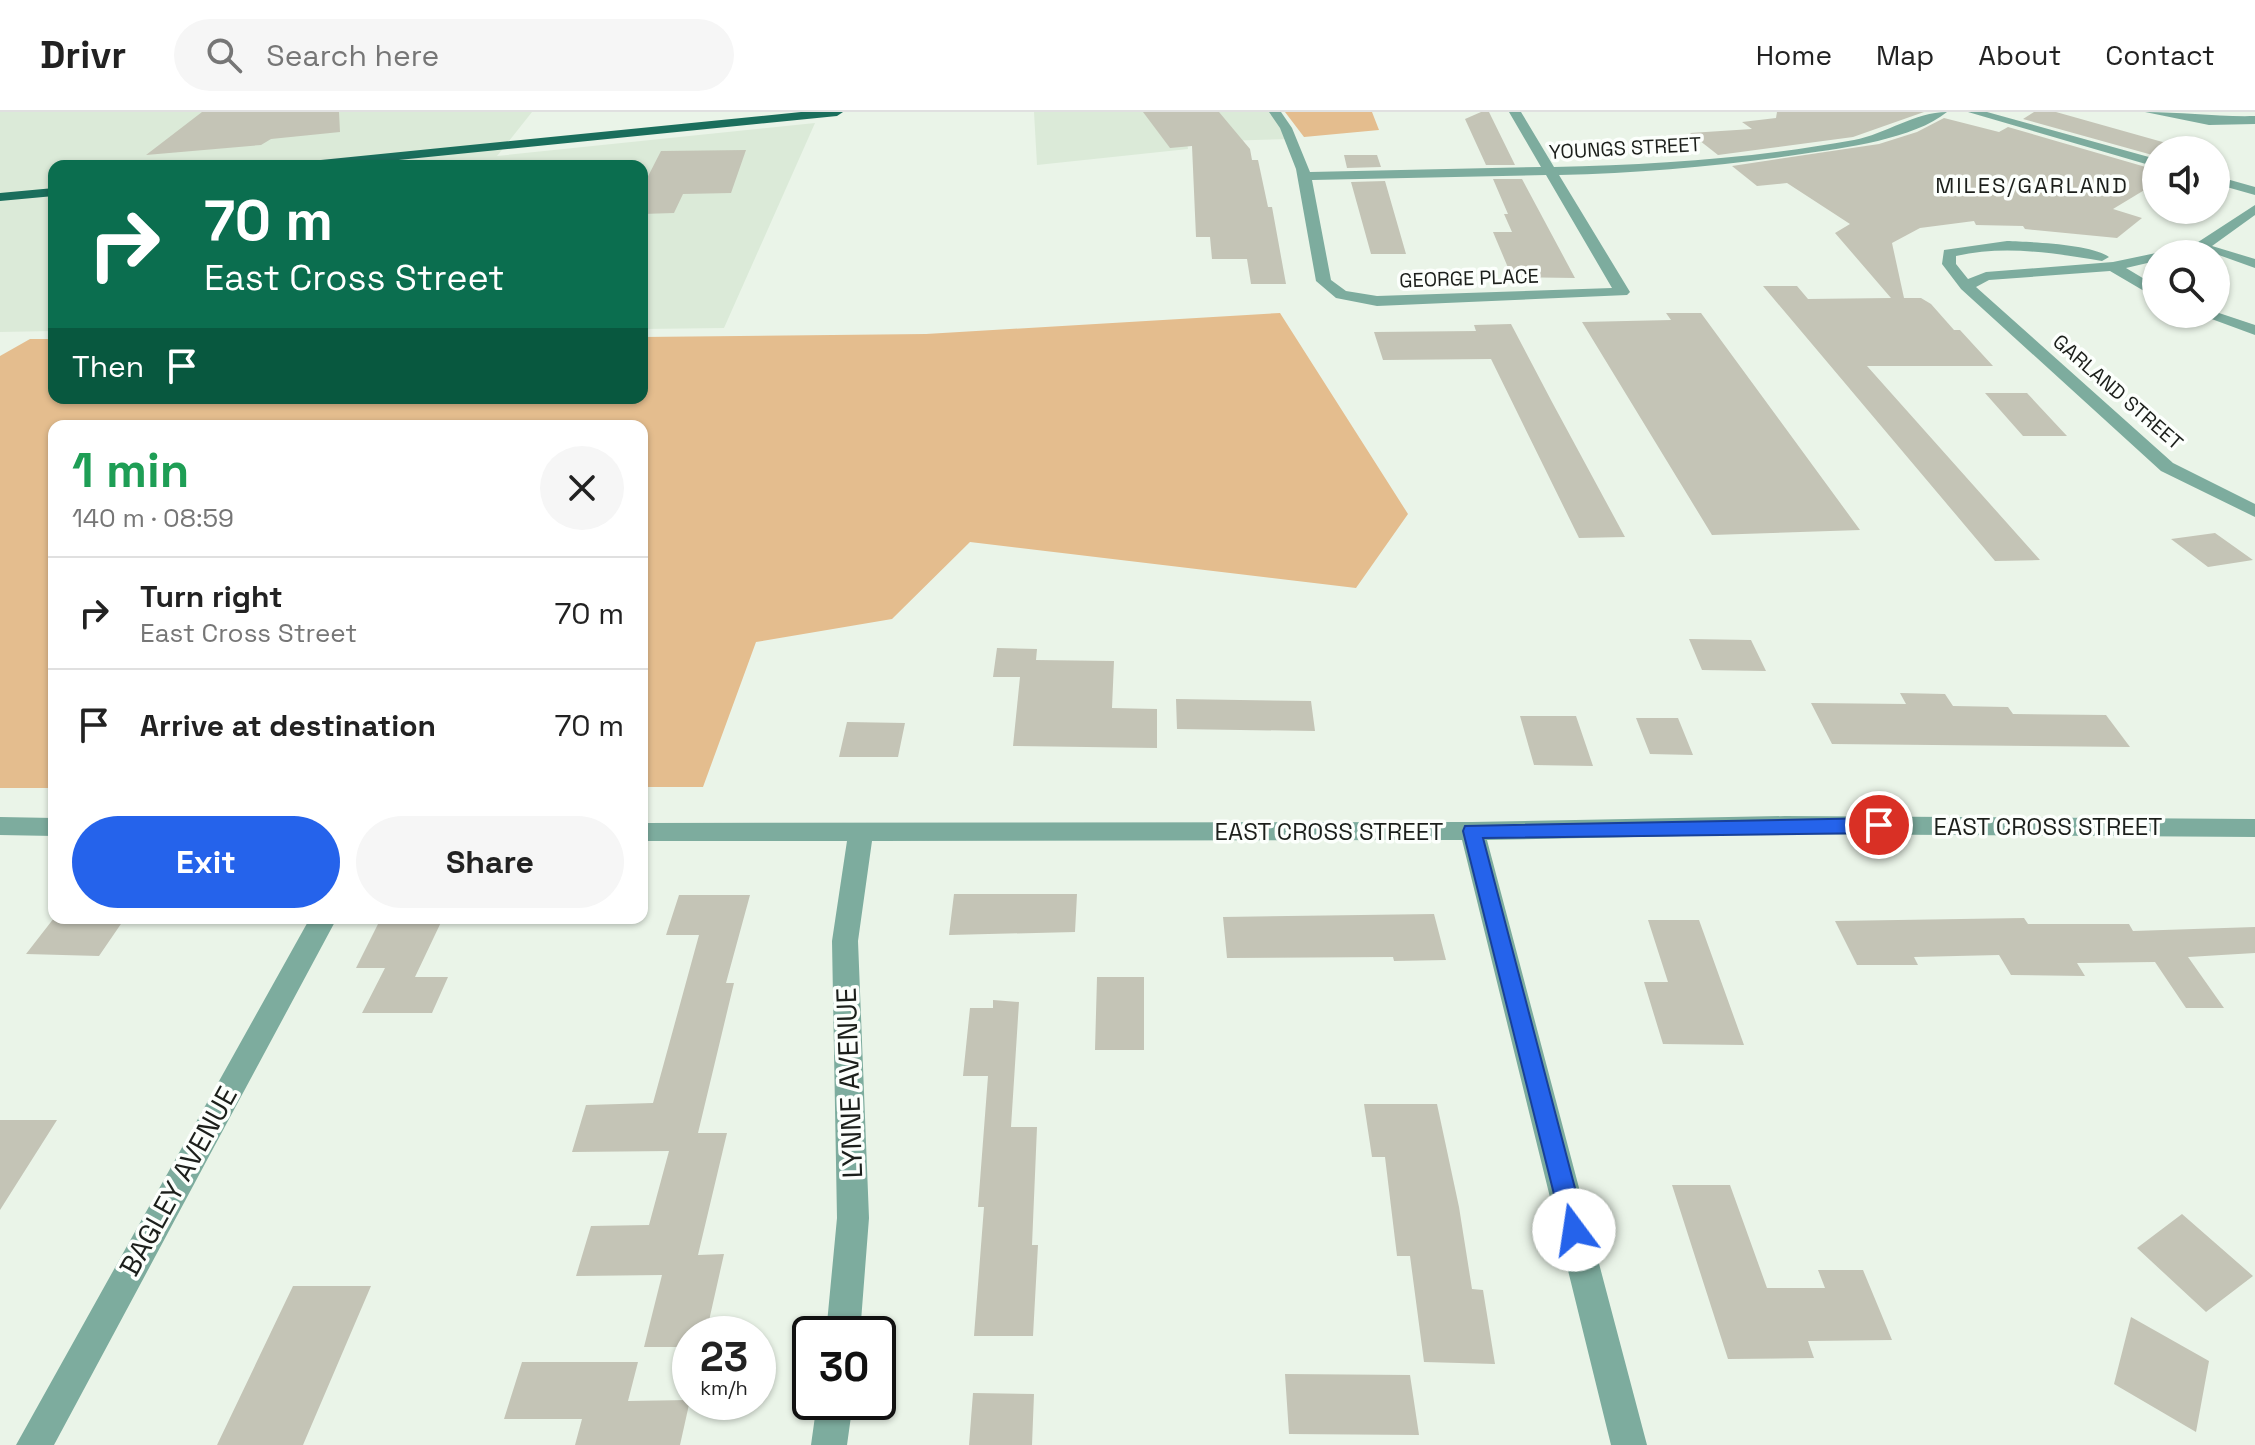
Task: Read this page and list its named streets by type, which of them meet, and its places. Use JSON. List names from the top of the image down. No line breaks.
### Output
{"streets":{"street":["YOUNGS STREET","GEORGE PLACE","GARLAND STREET","EAST CROSS STREET","LYNNE AVENUE","BAGLEY AVENUE"]},"crossings":[["YOUNGS STREET","GEORGE PLACE"],["EAST CROSS STREET","LYNNE AVENUE"]],"districts":["MILES/GARLAND"],"page":{"header":"Drivr","search":"Search here","nav":["Home","Map","About","Contact"],"turn":["70 m","East Cross Street"],"then":"Then","heading":["1 min","140 m · 08:59"],"list":[{"name":"Turn right","note":"East Cross Street","value":"70 m"},{"name":"Arrive at destination","value":"70 m"}],"buttons":["Exit","Share"],"speed":"23 km/h","limit":"30"}}
